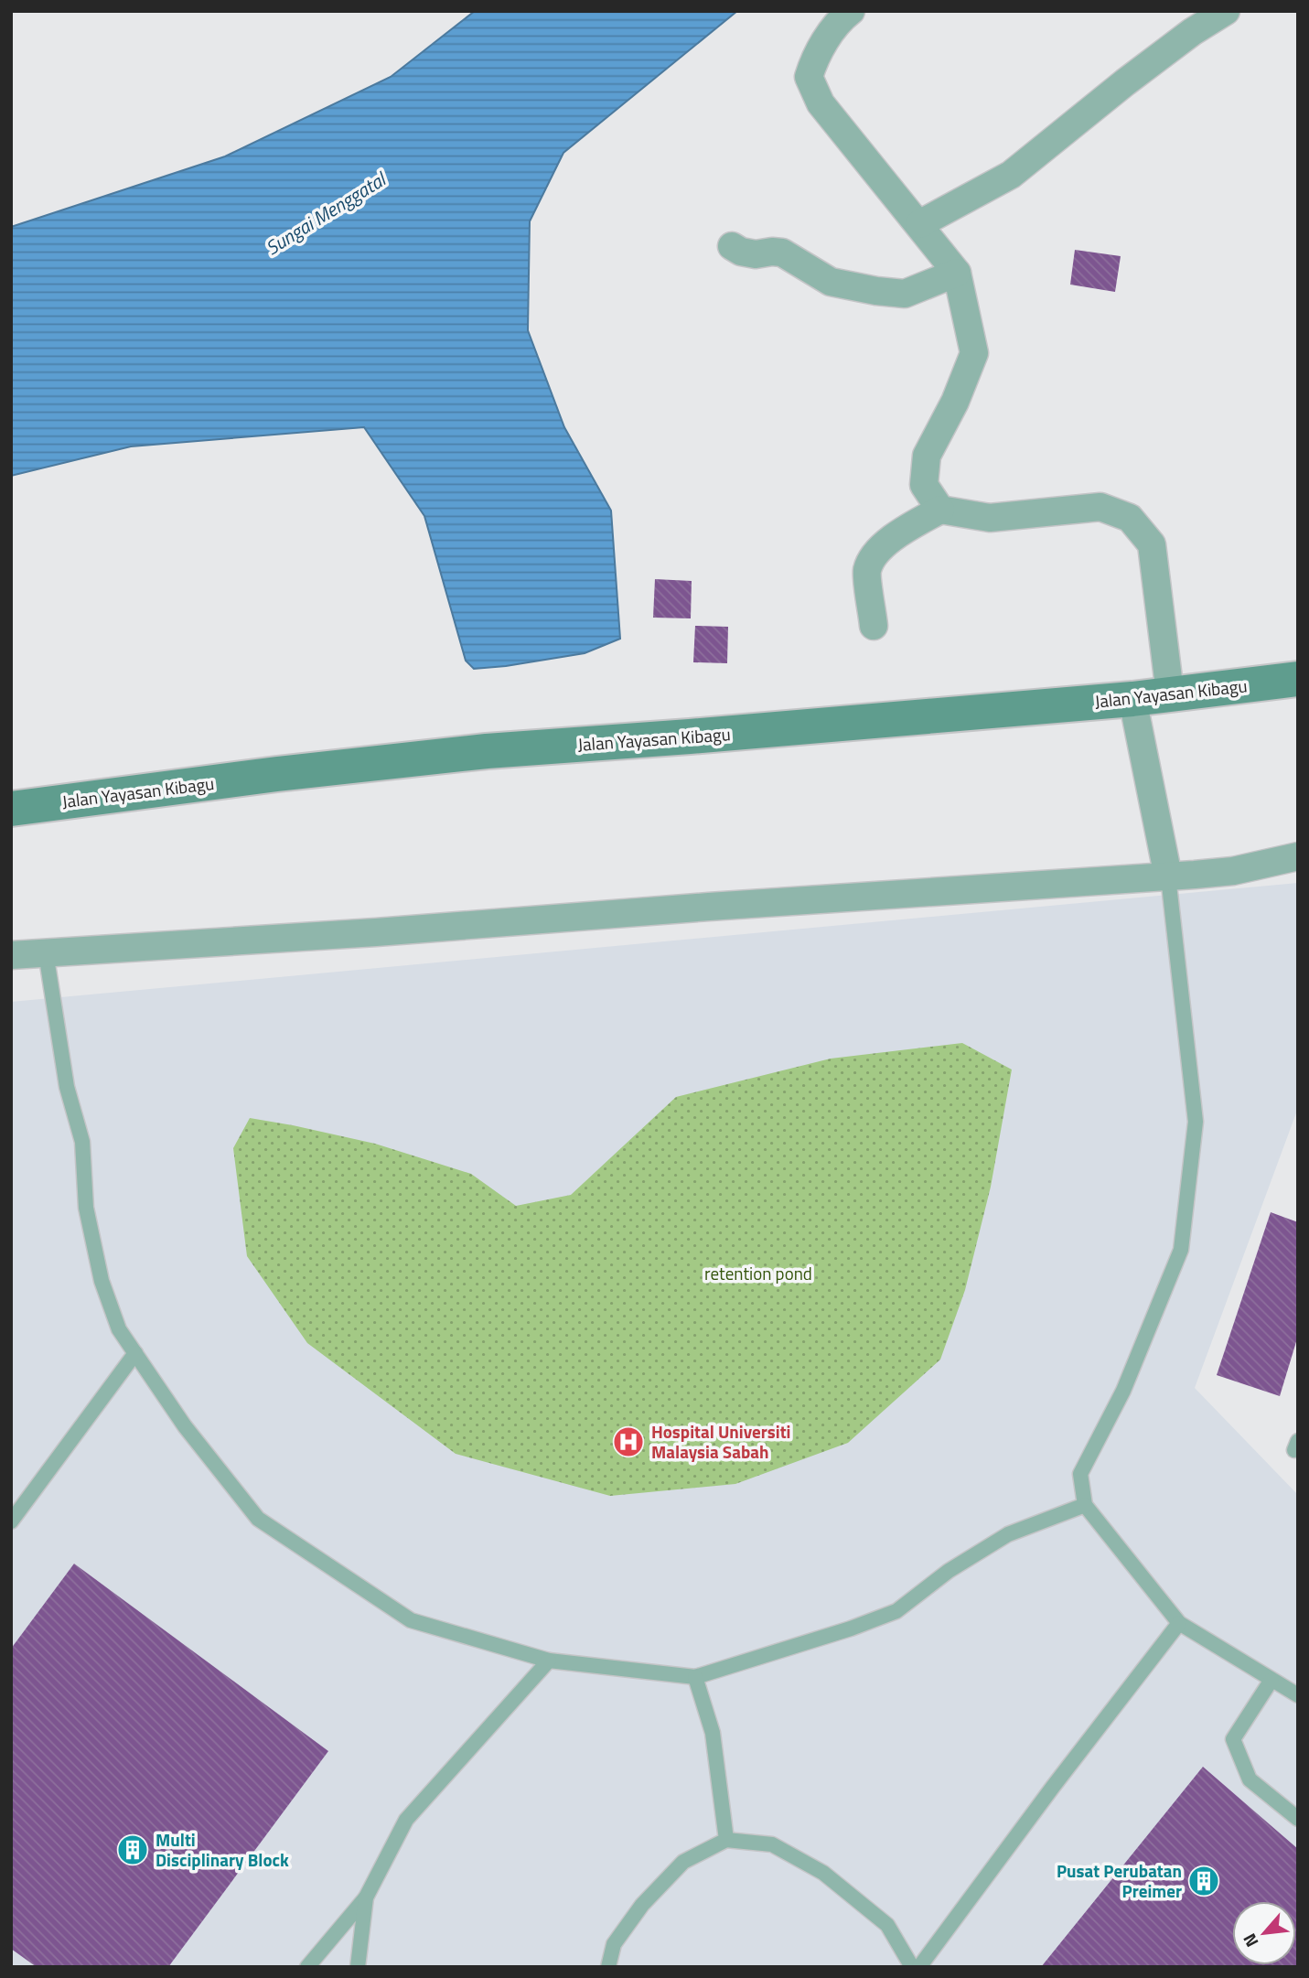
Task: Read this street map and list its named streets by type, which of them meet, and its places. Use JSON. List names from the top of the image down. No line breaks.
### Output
{"streets":{"street":["Jalan Yayasan Kibagu"]},"water":["Sungai Menggatal"],"parks":["retention pond"],"places":{"hospital":["Hospital Universiti Malaysia Sabah"],"building":["Multi Disciplinary Block","Pusat Perubatan Preimer"]},"north":"bottom left"}
